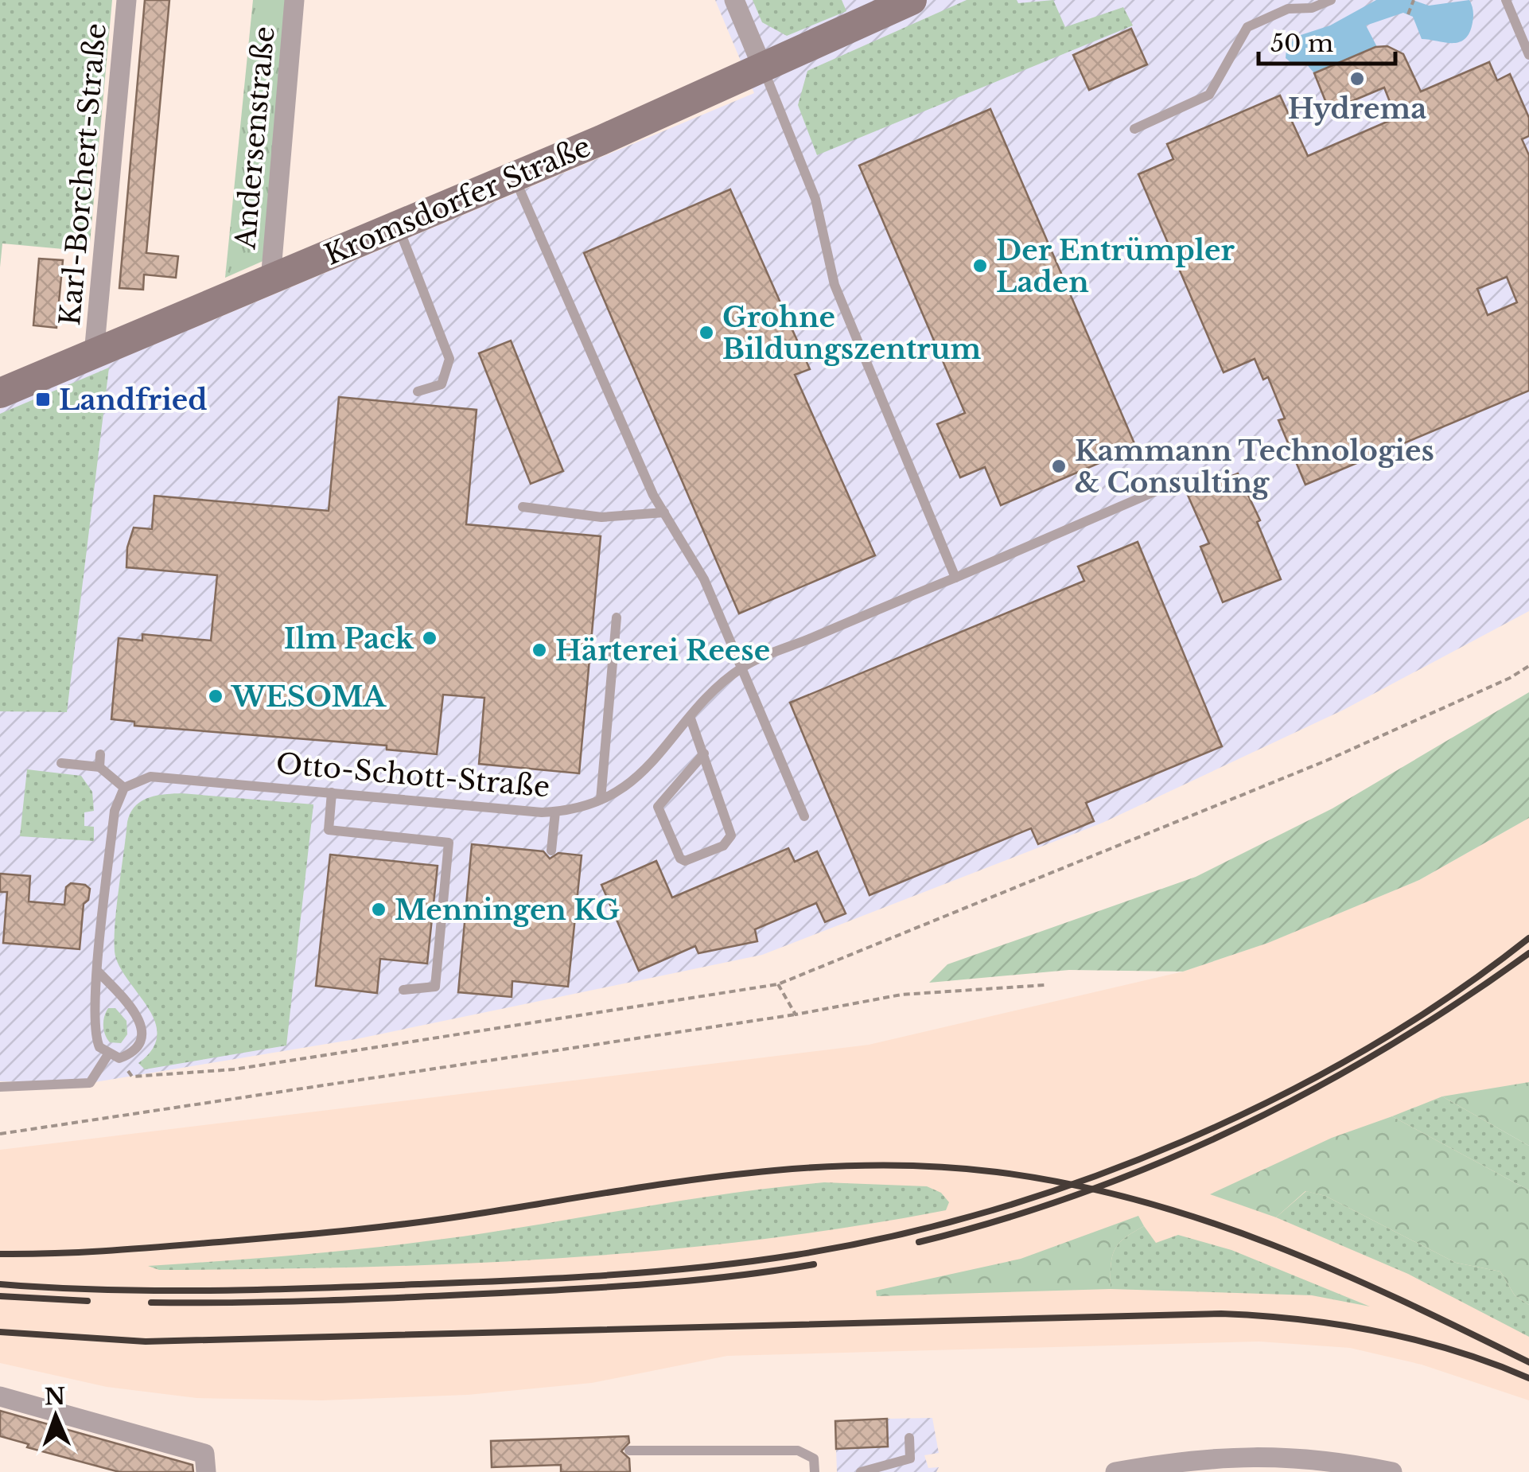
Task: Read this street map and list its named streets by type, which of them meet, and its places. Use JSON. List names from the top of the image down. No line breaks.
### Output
{"streets":{"street":["Andersenstraße","Karl-Borchert-Straße","Kromsdorfer Straße"],"lane":["Otto-Schott-Straße"]},"crossings":[["Andersenstraße","Kromsdorfer Straße"],["Karl-Borchert-Straße","Kromsdorfer Straße"]],"places":{"other":["Hydrema","Der Entrümpler Laden","Grohne Bildungszentrum","Kammann Technologies & Consulting","Ilm Pack","Härterei Reese","WESOMA","Menningen KG"],"transit":["Landfried"]},"scale_bar":"50 m","north":"top"}
